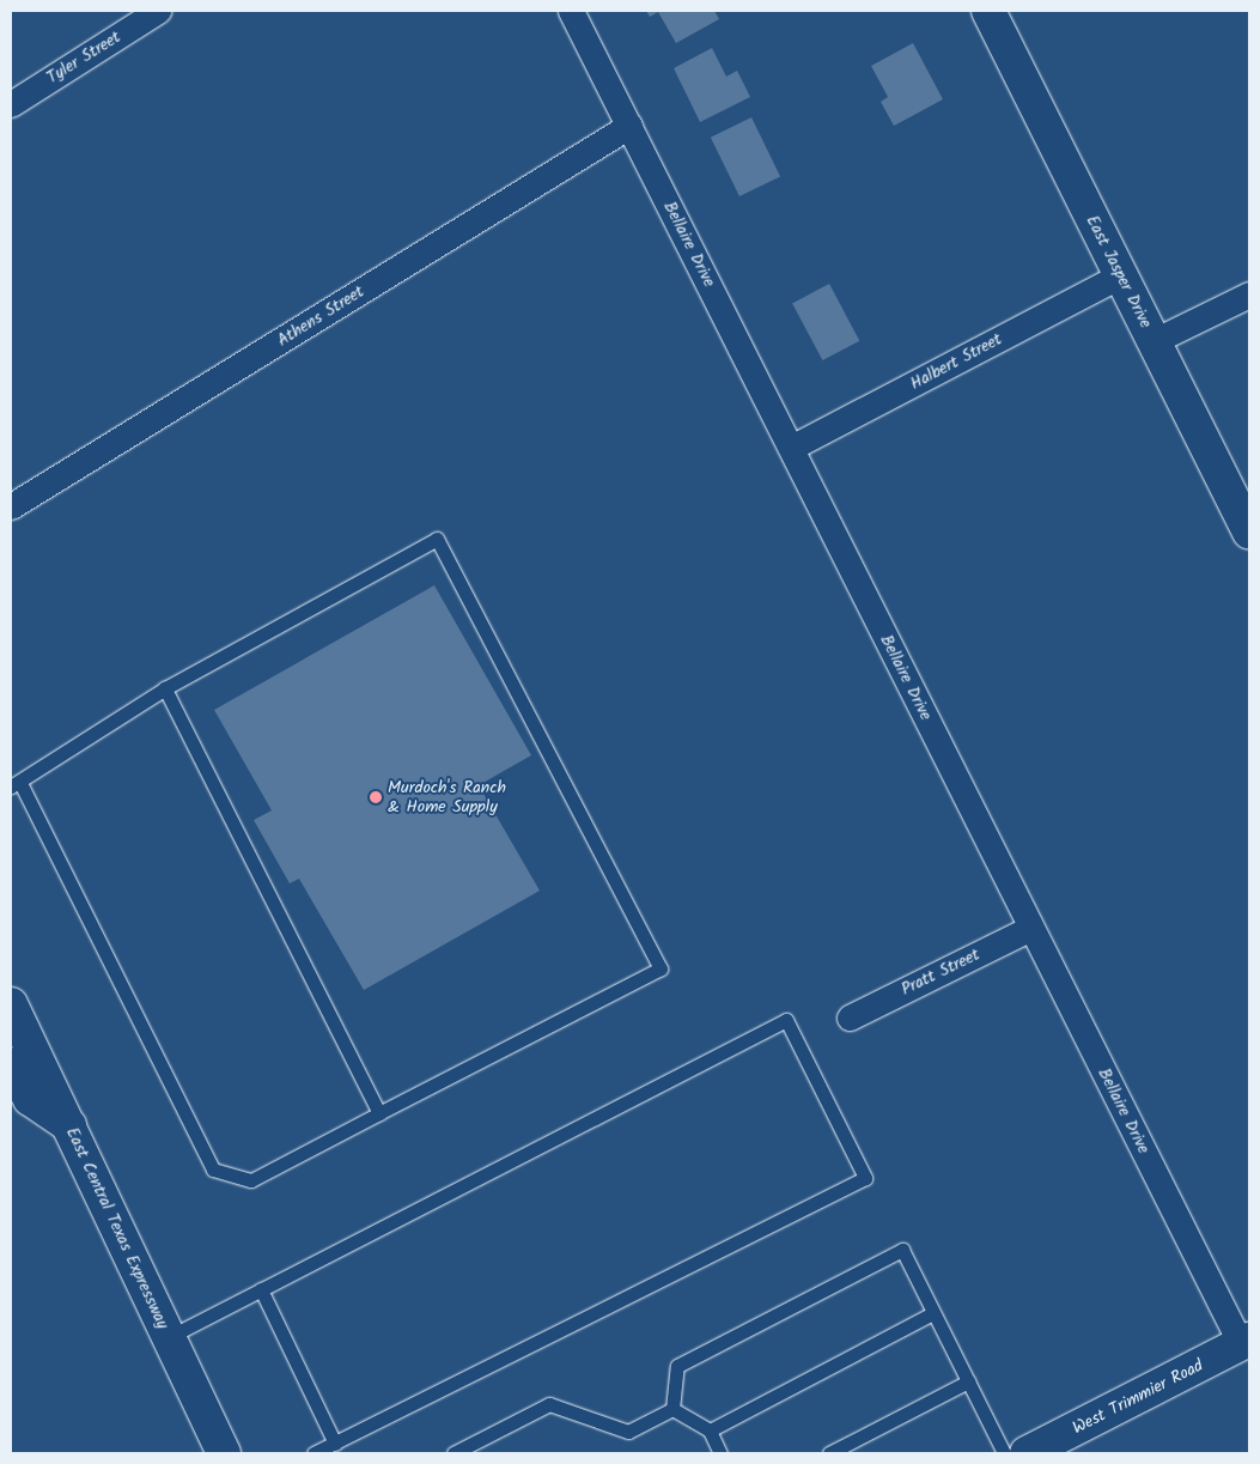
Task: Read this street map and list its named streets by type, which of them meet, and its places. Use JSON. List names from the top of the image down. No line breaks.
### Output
{"streets":{"main road":["East Jasper Drive","East Central Texas Expressway","West Trimmier Road"],"street":["Tyler Street","Bellaire Drive","Athens Street","Halbert Street","Pratt Street"]},"crossings":[["Bellaire Drive","Athens Street"],["Bellaire Drive","Halbert Street"],["Bellaire Drive","Pratt Street"],["Bellaire Drive","West Trimmier Road"],["East Jasper Drive","Halbert Street"]],"places":["Murdoch's Ranch & Home Supply"]}
